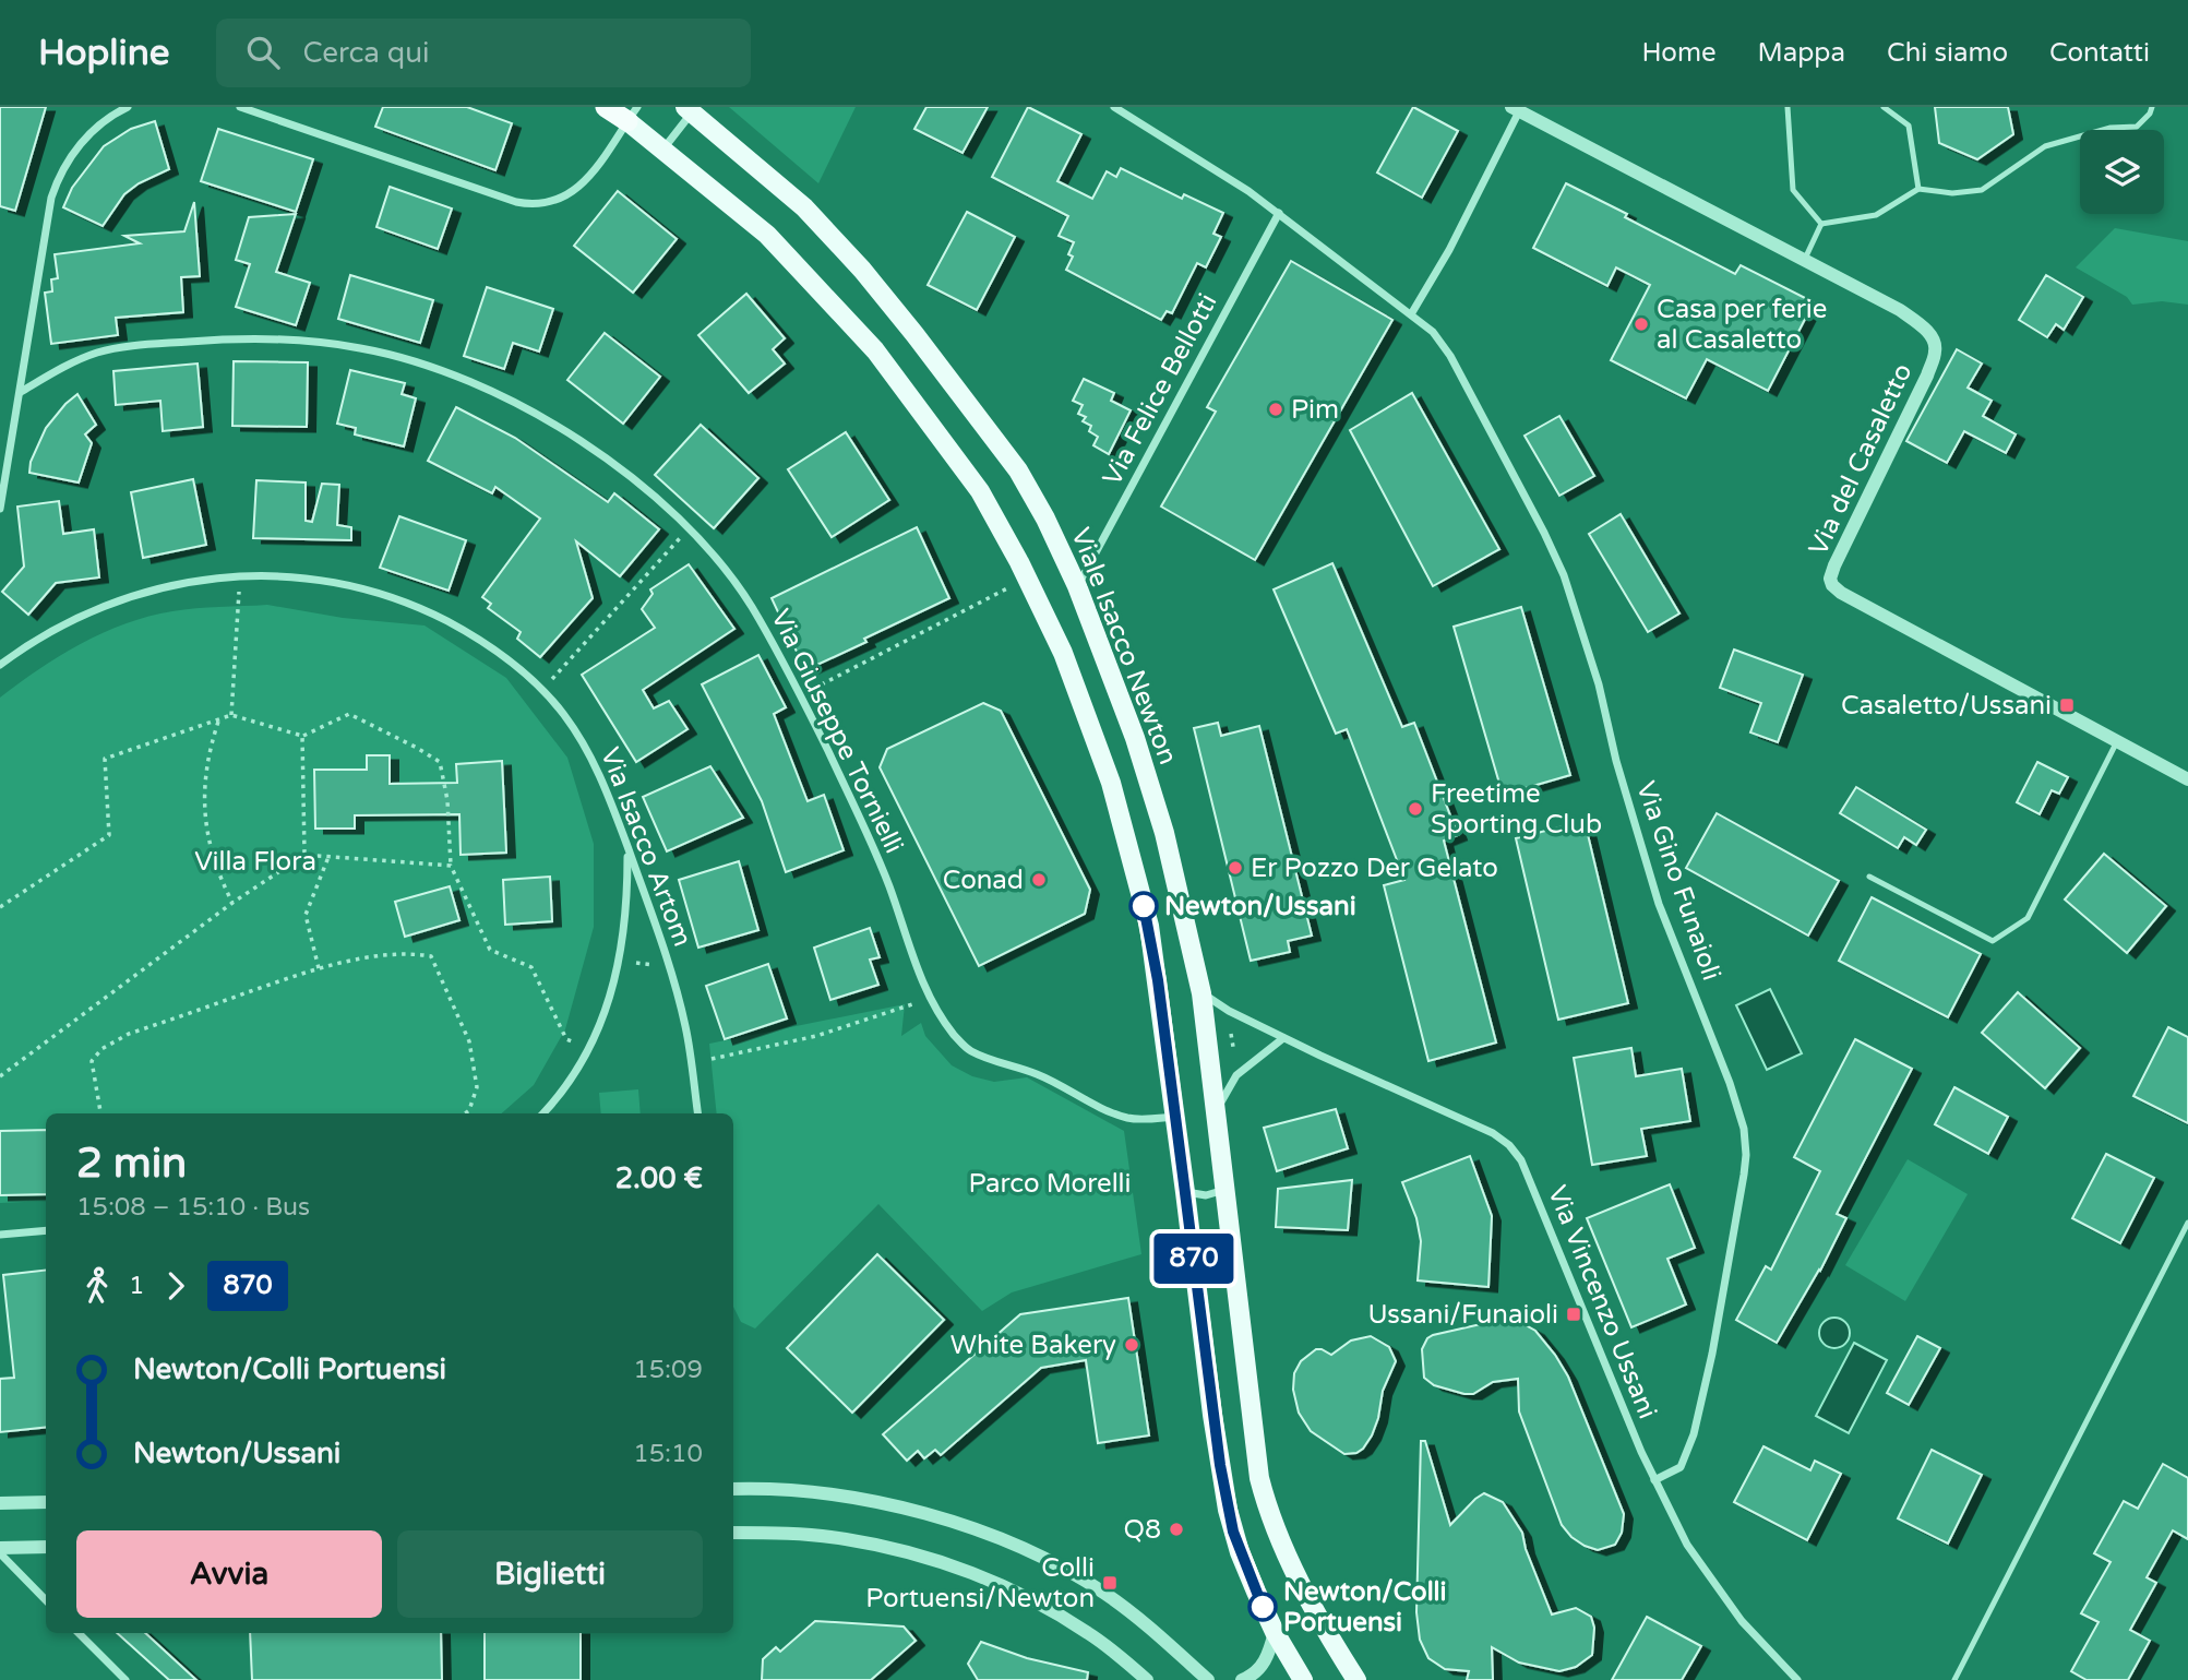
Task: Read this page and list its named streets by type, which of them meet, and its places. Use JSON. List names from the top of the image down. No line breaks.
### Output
{"streets":{"main road":["Viale Isacco Newton"],"street":["Via Felice Bellotti","Via del Casaletto","Via Giuseppe Tornielli","Via Isacco Artom","Via Gino Funaioli","Via Vincenzo Ussani"]},"crossings":[["Via Felice Bellotti","Viale Isacco Newton"],["Via Felice Bellotti","Via Gino Funaioli"],["Viale Isacco Newton","Via Vincenzo Ussani"],["Via Gino Funaioli","Via Vincenzo Ussani"]],"parks":["Villa Flora","Parco Morelli"],"places":{"other":["Casa per ferie al Casaletto","Pim","Freetime Sporting Club","Er Pozzo Der Gelato","Conad","Newton/Ussani","White Bakery","Q8","Newton/Colli Portuensi"],"transit":["Casaletto/Ussani","Ussani/Funaioli","Colli Portuensi/Newton"]},"lines":["bus line 870"],"page":{"header":"Hopline","search":"Cerca qui","nav":["Home","Mappa","Chi siamo","Contatti"],"on_map":"870","heading":["2 min","15:08 – 15:10 · Bus","2.00 €"],"legs":["1","870"],"list":[{"name":"Newton/Colli Portuensi","value":"15:09"},{"name":"Newton/Ussani","value":"15:10"}],"buttons":["Avvia","Biglietti"]}}
